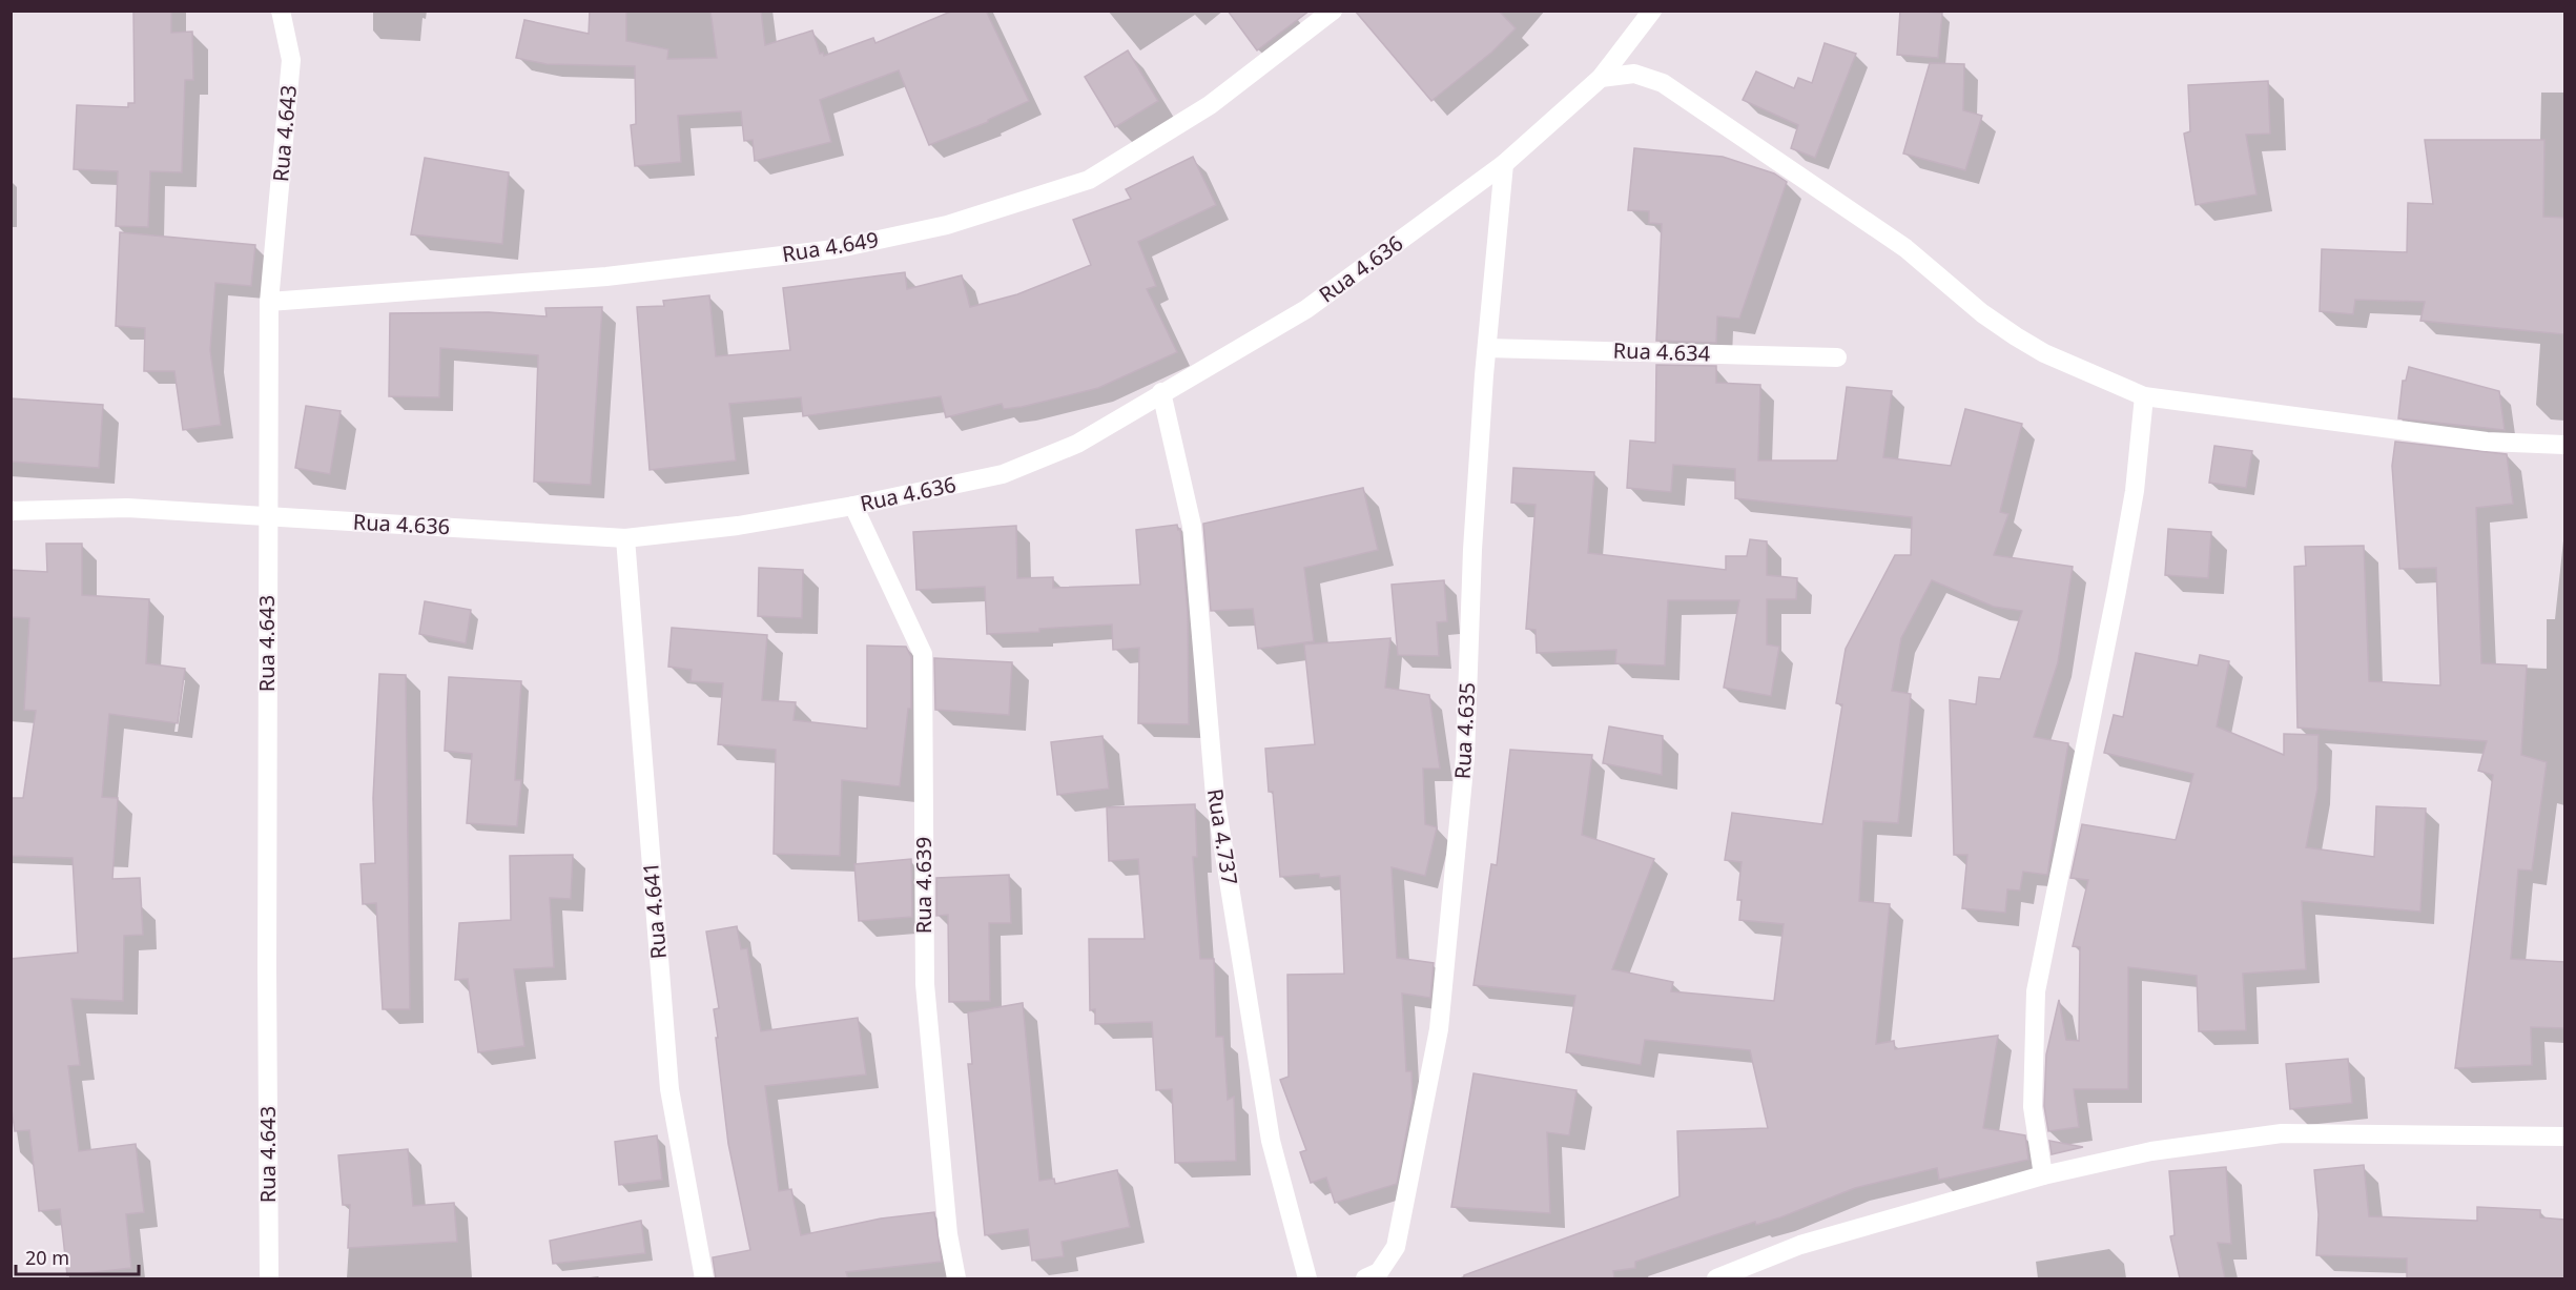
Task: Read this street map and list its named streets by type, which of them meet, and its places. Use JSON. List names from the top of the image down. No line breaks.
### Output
{"streets":{"street":["Rua 4.643","Rua 4.649","Rua 4.636","Rua 4.634","Rua 4.635","Rua 4.737","Rua 4.639","Rua 4.641"]},"crossings":[["Rua 4.643","Rua 4.649"],["Rua 4.643","Rua 4.636"],["Rua 4.636","Rua 4.635"],["Rua 4.636","Rua 4.737"],["Rua 4.636","Rua 4.639"],["Rua 4.636","Rua 4.641"],["Rua 4.634","Rua 4.635"]],"scale_bar":"20 m"}
